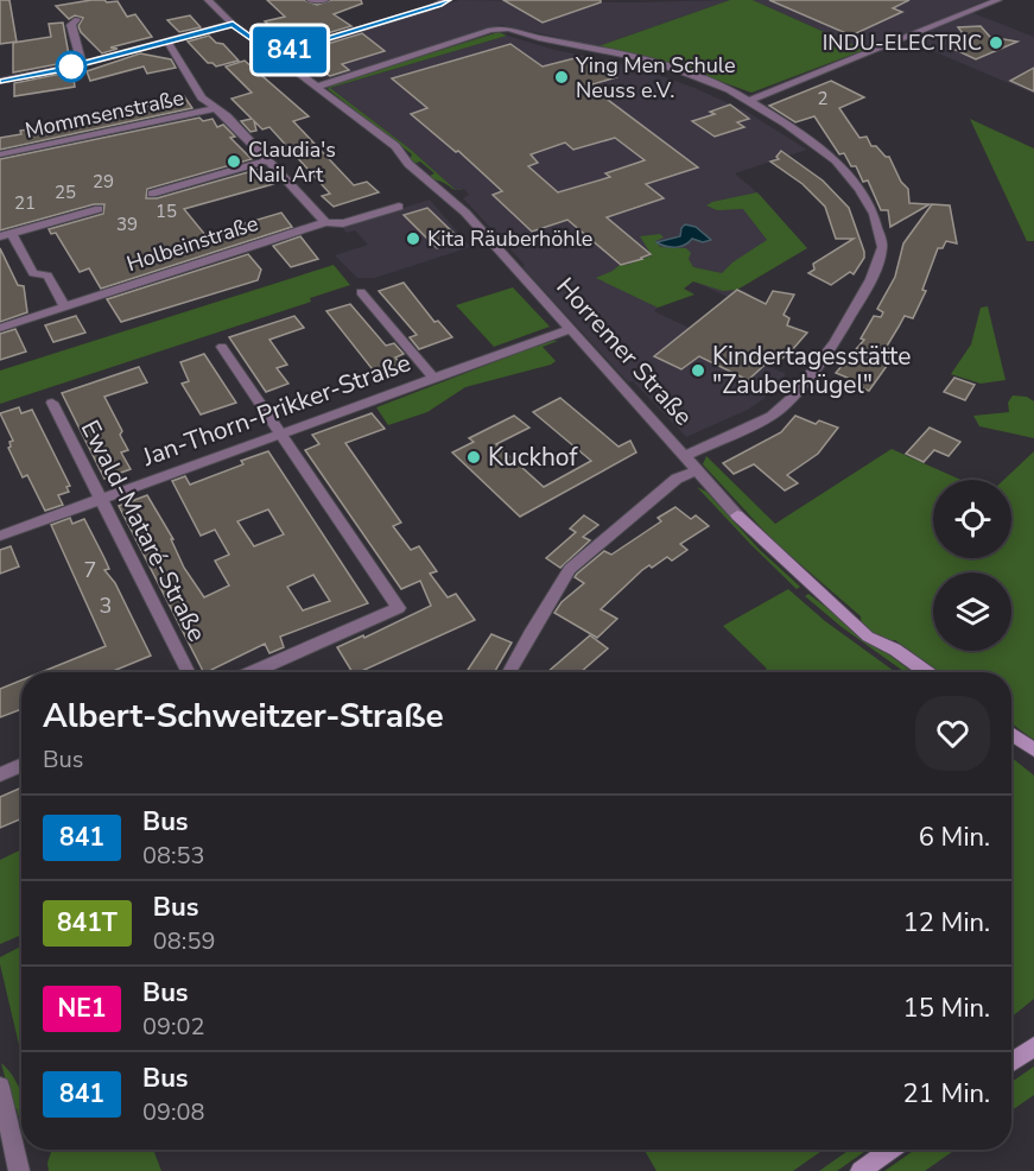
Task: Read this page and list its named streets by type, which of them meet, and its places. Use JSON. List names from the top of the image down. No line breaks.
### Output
{"streets":{"main road":["Horremer Straße"],"street":["Mommsenstraße","Holbeinstraße","Jan-Thorn-Prikker-Straße","Ewald-Mataré-Straße"]},"crossings":[["Horremer Straße","Jan-Thorn-Prikker-Straße"],["Jan-Thorn-Prikker-Straße","Ewald-Mataré-Straße"]],"places":["INDU-ELECTRIC","Ying Men Schule Neuss e.V.","Claudia's Nail Art","Kita Räuberhöhle","Kindertagesstätte \"Zauberhügel\"","Kuckhof"],"lines":["bus line 841"],"house_numbers":["2","29","25","21","15","39","7","3"],"page":{"on_map":"841","heading":["Albert-Schweitzer-Straße","Bus"],"list":[{"mark":"841","name":"Bus","note":"08:53","value":"6 Min."},{"mark":"841T","name":"Bus","note":"08:59","value":"12 Min."},{"mark":"NE1","name":"Bus","note":"09:02","value":"15 Min."},{"mark":"841","name":"Bus","note":"09:08","value":"21 Min."}]}}
